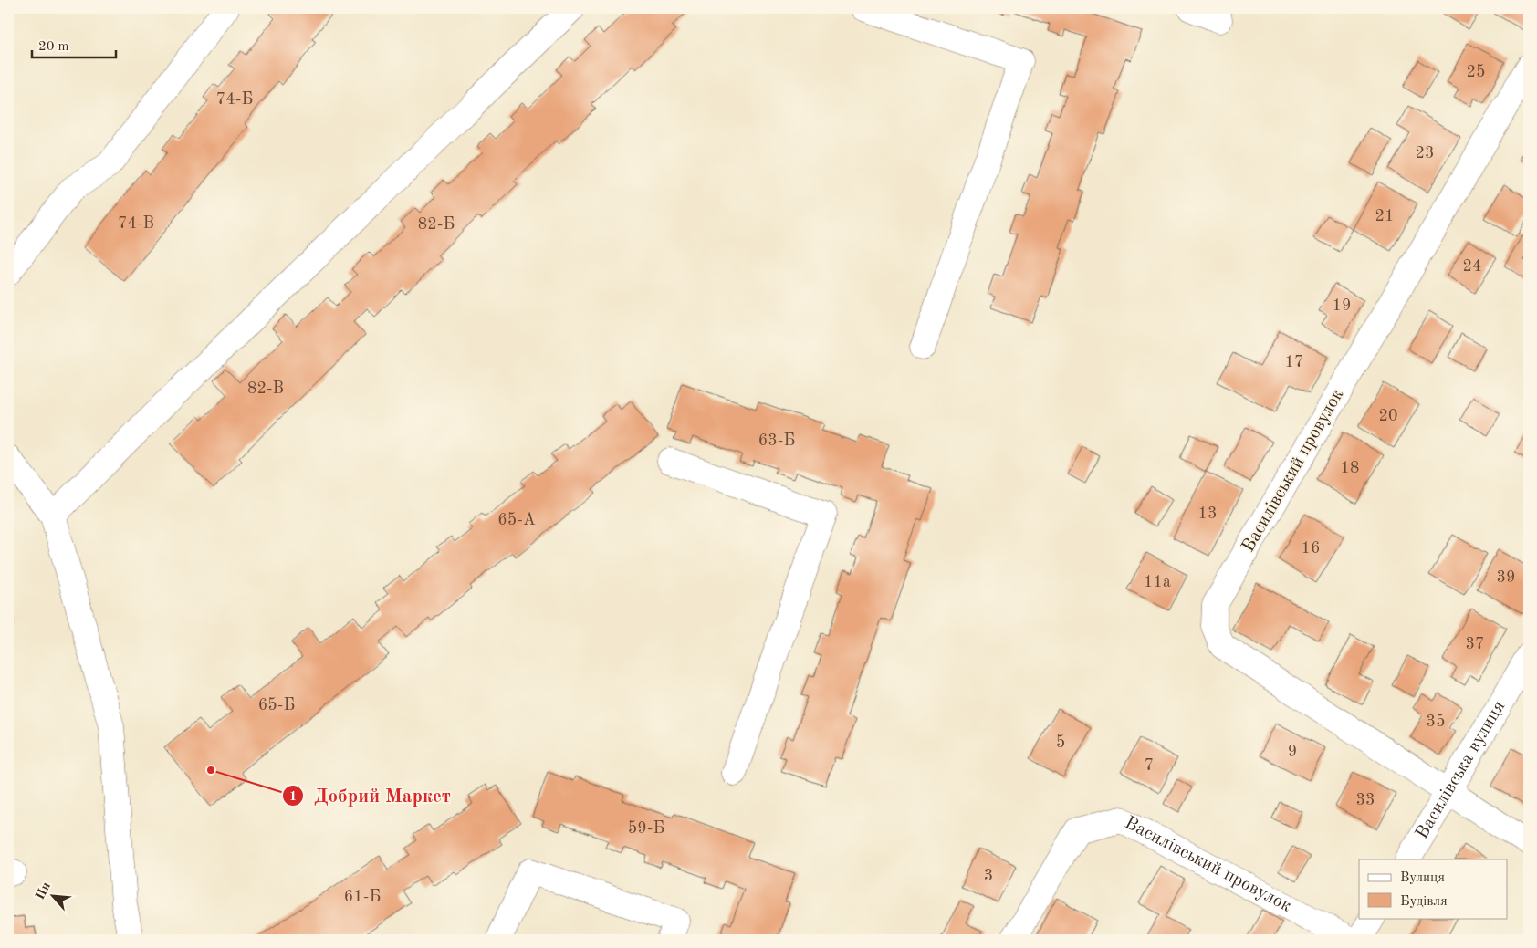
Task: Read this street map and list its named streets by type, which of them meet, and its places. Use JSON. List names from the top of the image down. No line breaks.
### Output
{"streets":{"street":["Василівський провулок","Василівська вулиця"]},"crossings":[["Василівський провулок","Василівська вулиця"]],"places":["Добрий Маркет"],"house_numbers":["25","74-Б","23","21","74-В","82-Б","24","19","17","82-В","20","63-Б","18","13","65-А","16","39","11а","37","65-Б","35","5","9","7","33","59-Б","3","61-Б"],"legend":["Вулиця","Будівля"],"scale_bar":"20 m","north":"top left"}
